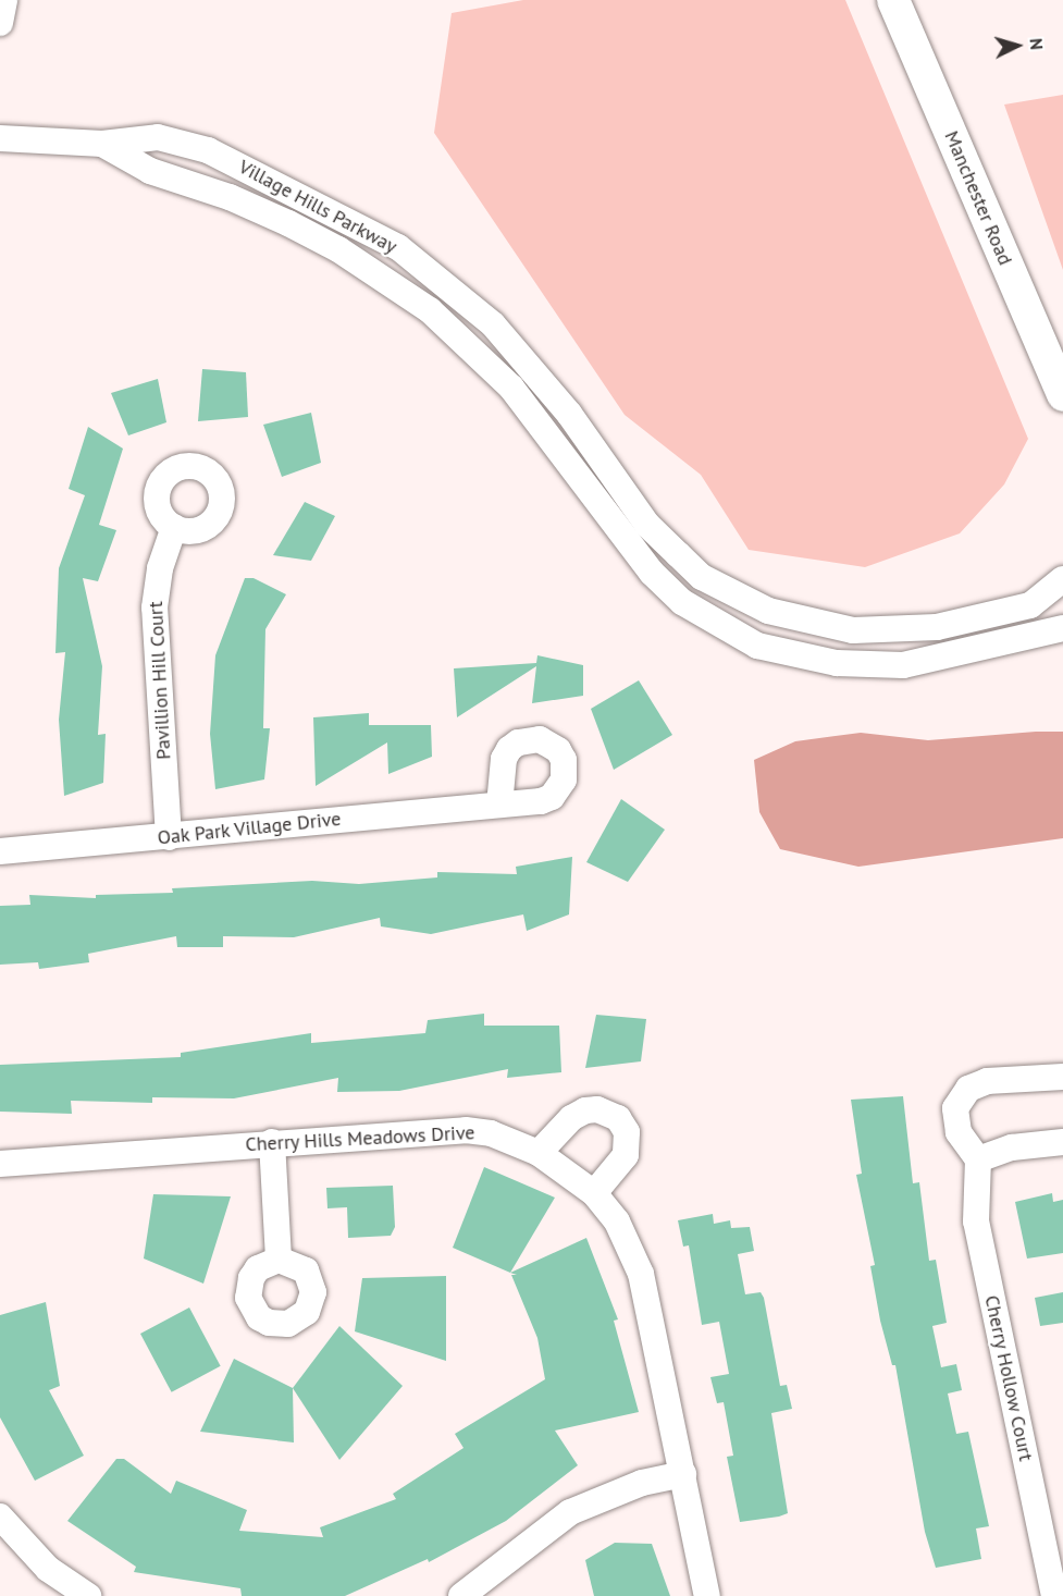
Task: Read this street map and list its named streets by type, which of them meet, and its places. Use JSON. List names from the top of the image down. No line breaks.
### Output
{"streets":{"street":["Manchester Road","Village Hills Parkway","Pavillion Hill Court","Oak Park Village Drive","Cherry Hills Meadows Drive","Cherry Hollow Court"]},"crossings":[["Pavillion Hill Court","Oak Park Village Drive"]],"north":"right"}
